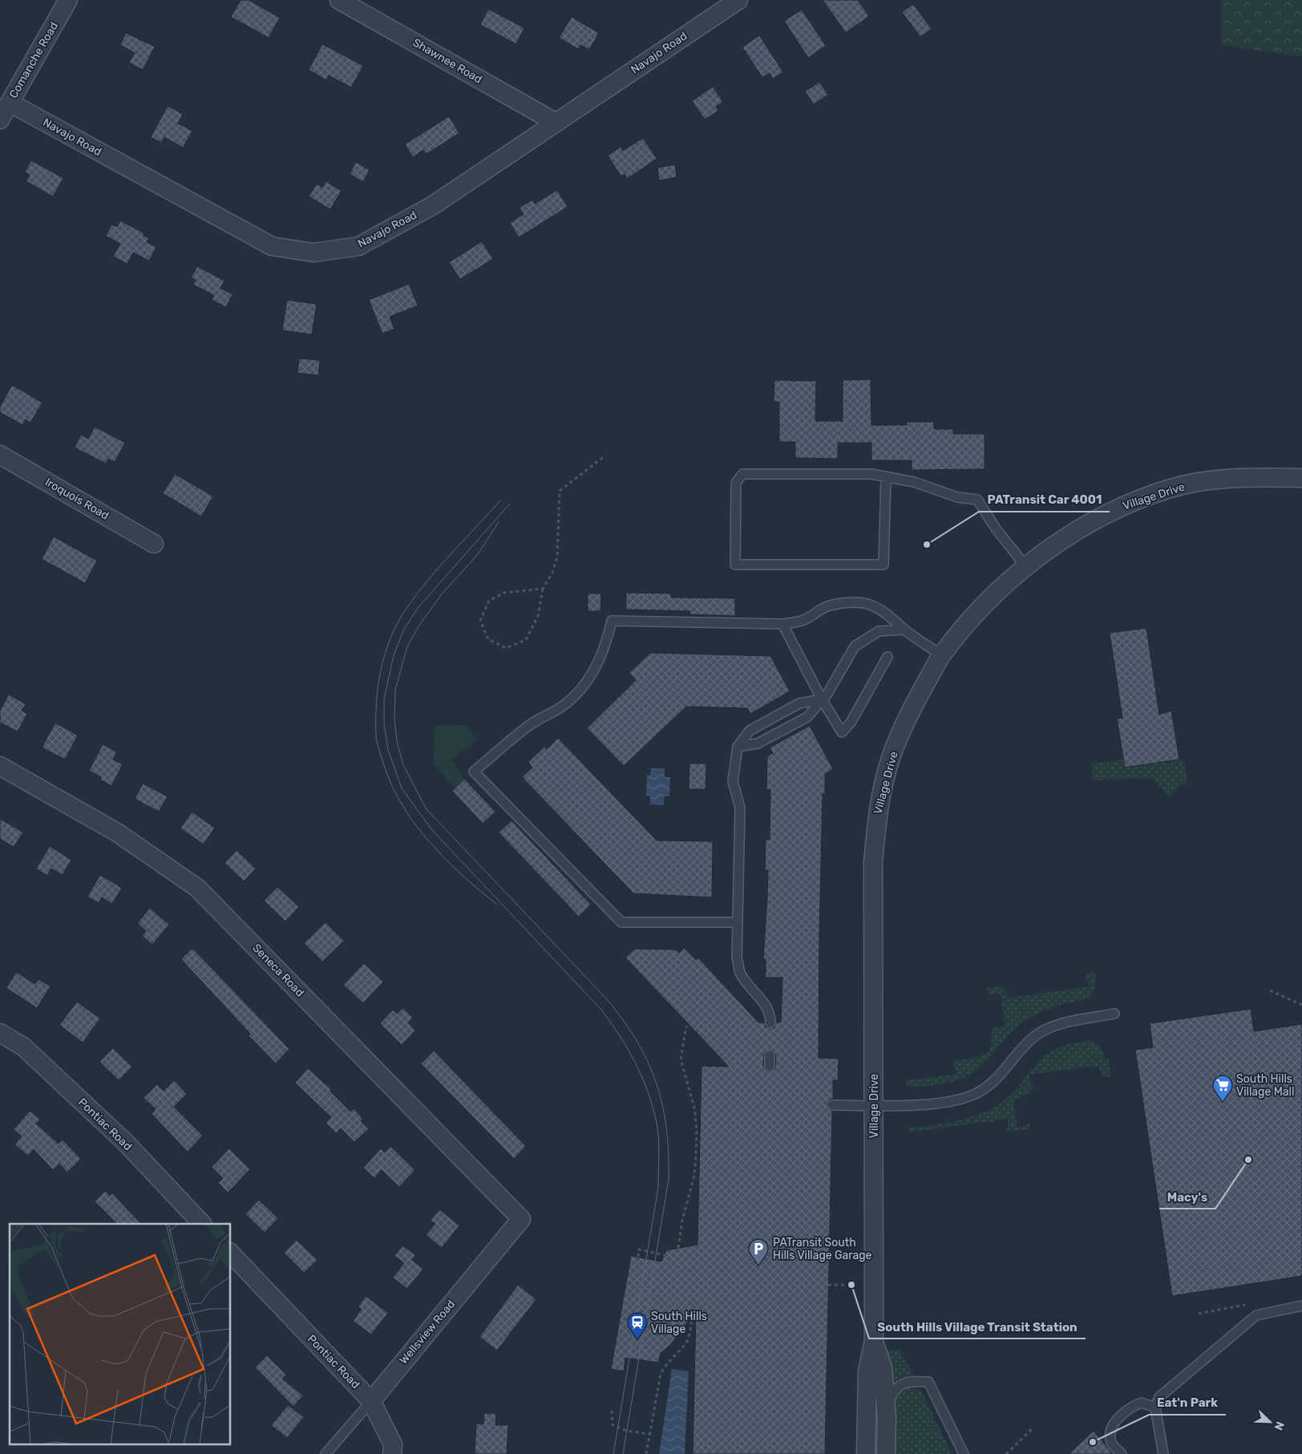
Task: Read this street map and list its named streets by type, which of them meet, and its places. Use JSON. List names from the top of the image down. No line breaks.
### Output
{"streets":{"street":["Navajo Road","Comanche Road","Shawnee Road","Village Drive","Iroquois Road","Seneca Road","Pontiac Road","Wellsview Road"]},"crossings":[["Navajo Road","Comanche Road"],["Navajo Road","Shawnee Road"],["Seneca Road","Wellsview Road"],["Pontiac Road","Wellsview Road"]],"places":{"other":["PATransit Car 4001","Macy's","South Hills Village Transit Station","Eat'n Park"],"supermarket":["South Hills Village Mall"],"parking":["PATransit South Hills Village Garage"],"station":["South Hills Village"]},"north":"bottom right"}
